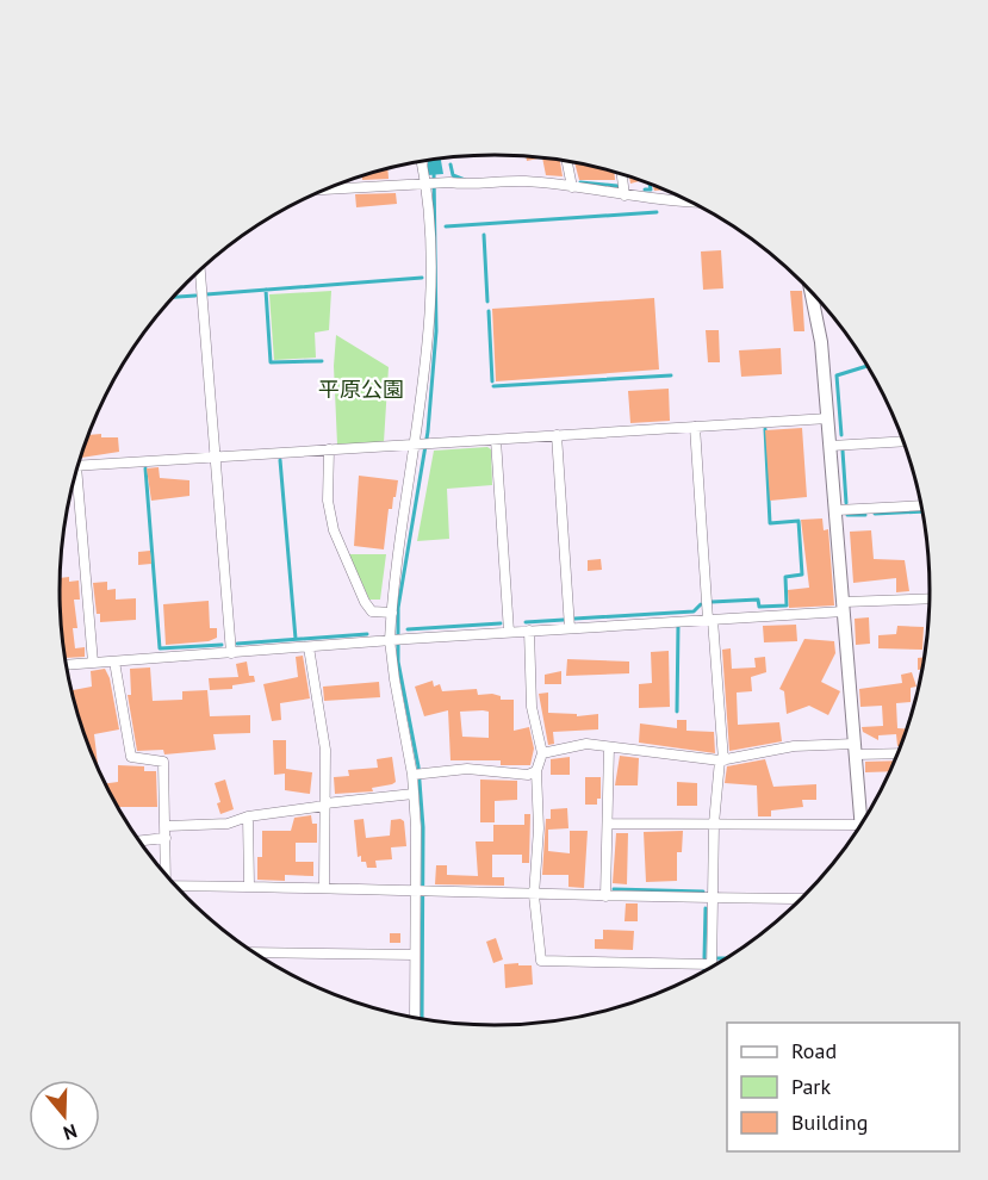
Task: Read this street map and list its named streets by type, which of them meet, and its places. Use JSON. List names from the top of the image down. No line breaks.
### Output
{"parks":["平原公園"],"legend":["Road","Park","Building"],"north":"bottom"}
